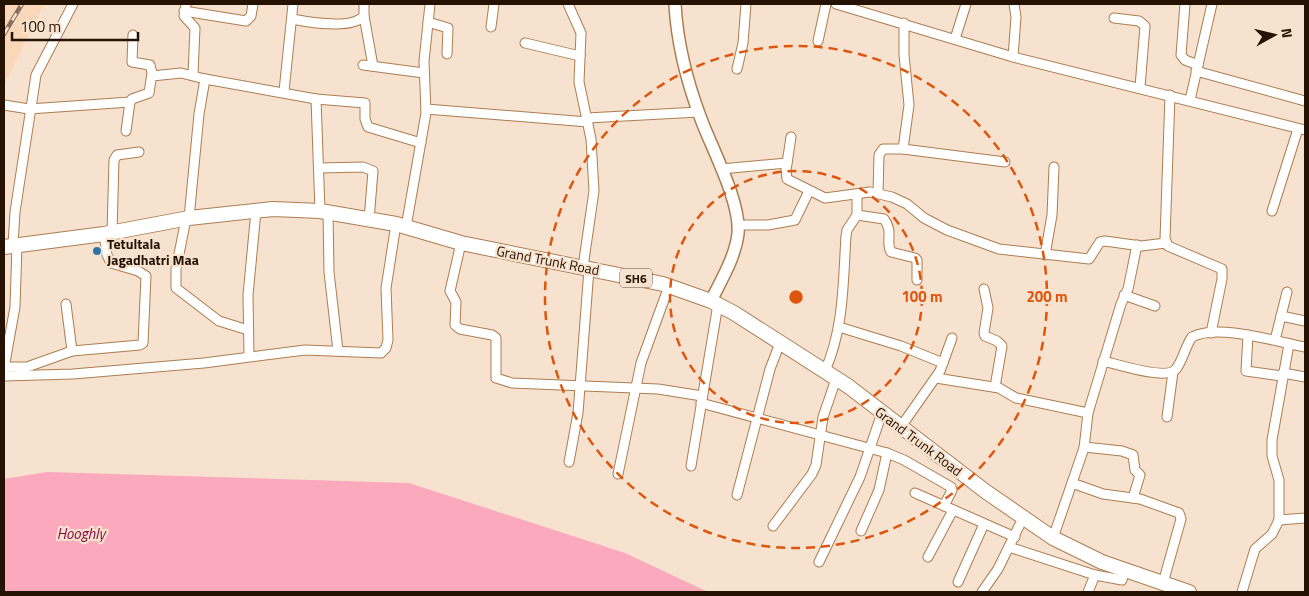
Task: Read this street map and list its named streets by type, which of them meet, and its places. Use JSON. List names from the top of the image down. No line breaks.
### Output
{"streets":{"main road":["Grand Trunk Road","SH6"]},"water":["Hooghly"],"places":["Tetultala Jagadhatri Maa"],"scale_bar":"100 m","north":"right","rings":["100 m","200 m"]}
